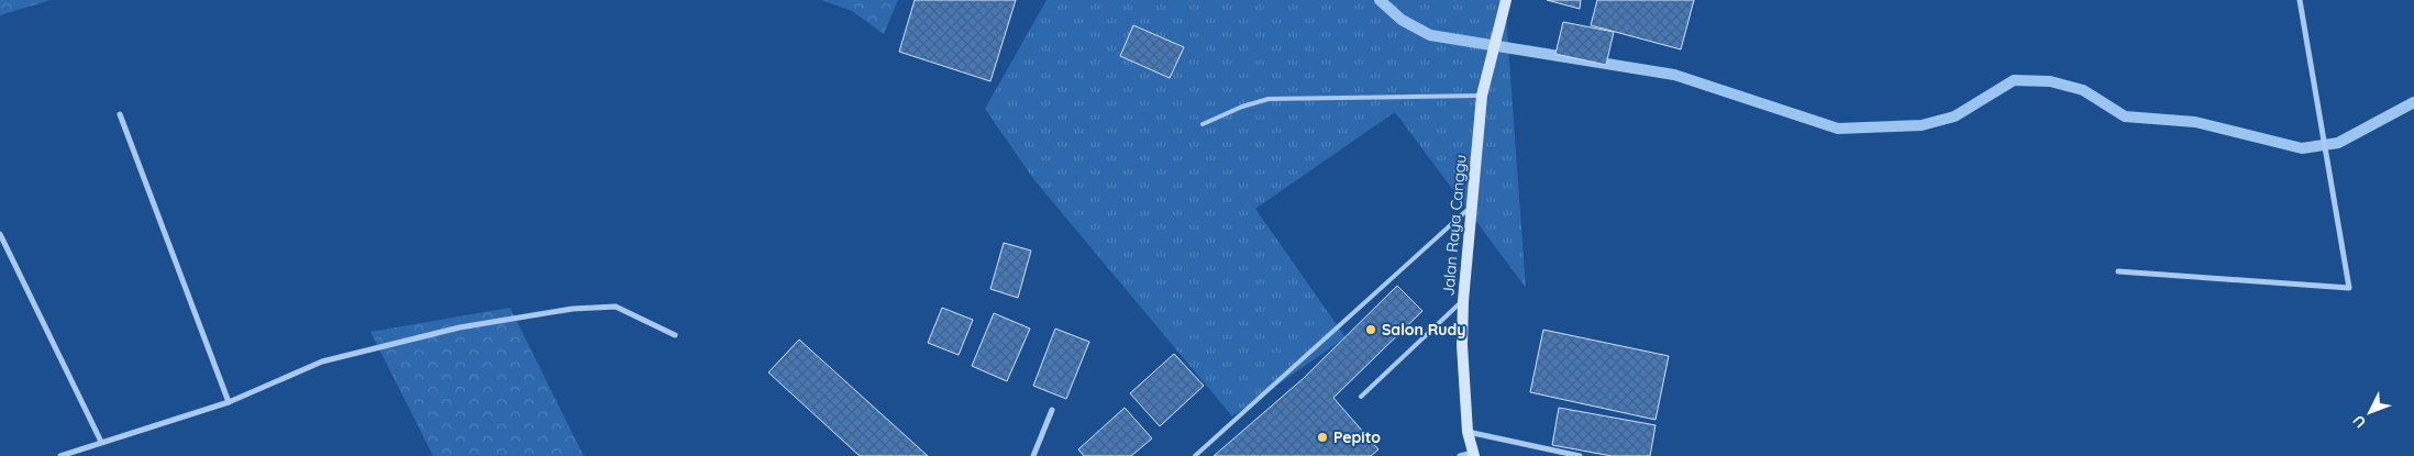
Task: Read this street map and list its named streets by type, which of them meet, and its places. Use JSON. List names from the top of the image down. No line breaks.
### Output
{"streets":{"main road":["Jalan Raya Canggu"]},"places":["Salon Rudy","Pepito"],"north":"bottom left"}
